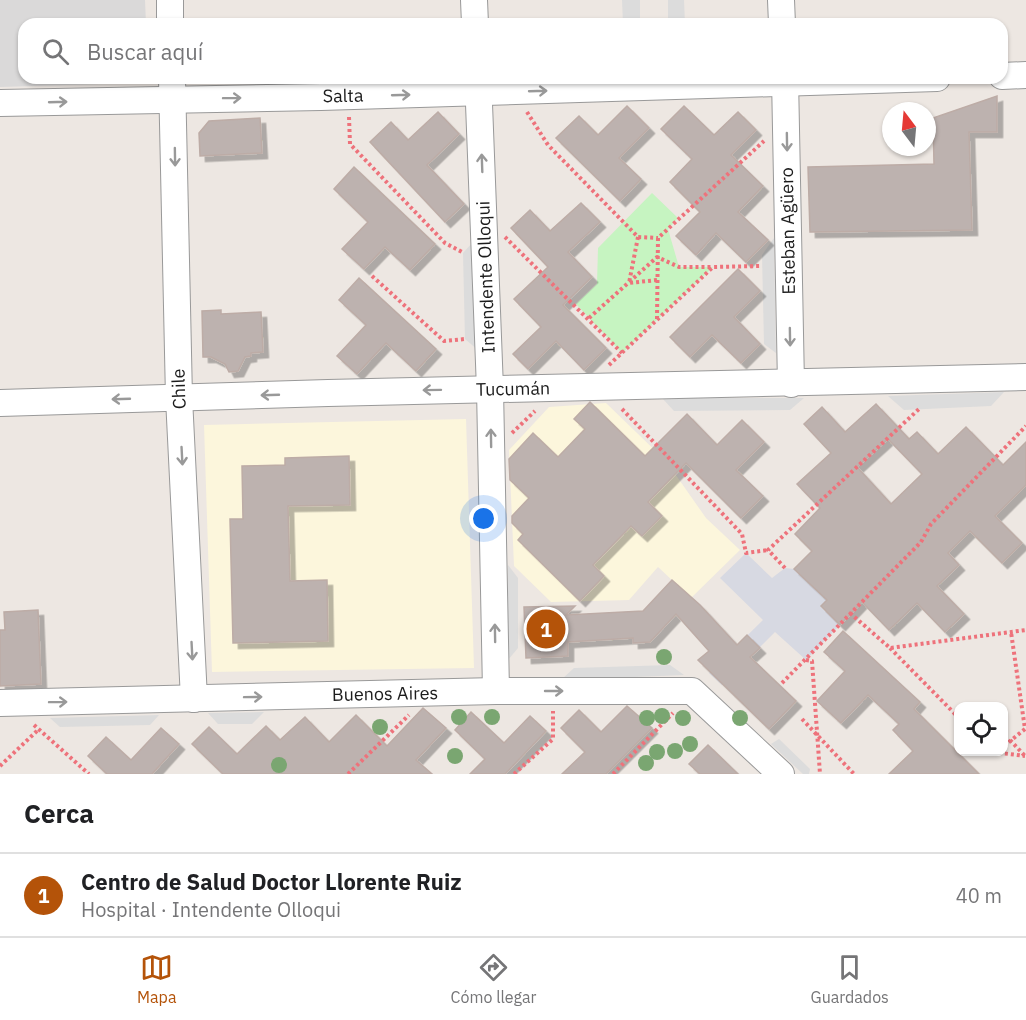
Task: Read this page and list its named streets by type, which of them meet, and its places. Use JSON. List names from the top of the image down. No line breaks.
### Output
{"streets":{"street":["Salta","Esteban Agüero","Intendente Olloqui","Chile","Tucumán","Buenos Aires"]},"crossings":[["Salta","Intendente Olloqui"],["Salta","Chile"],["Esteban Agüero","Tucumán"],["Intendente Olloqui","Tucumán"],["Intendente Olloqui","Buenos Aires"],["Chile","Tucumán"],["Chile","Buenos Aires"]],"one_way":["Salta","Esteban Agüero","Intendente Olloqui","Chile","Tucumán","Buenos Aires"],"north":"top","page":{"search":"Buscar aquí","pins":"1","heading":"Cerca","list":[{"mark":"1","name":"Centro de Salud Doctor Llorente Ruiz","note":"Hospital · Intendente Olloqui","value":"40 m"}],"nav":["Mapa","Cómo llegar","Guardados"]}}
